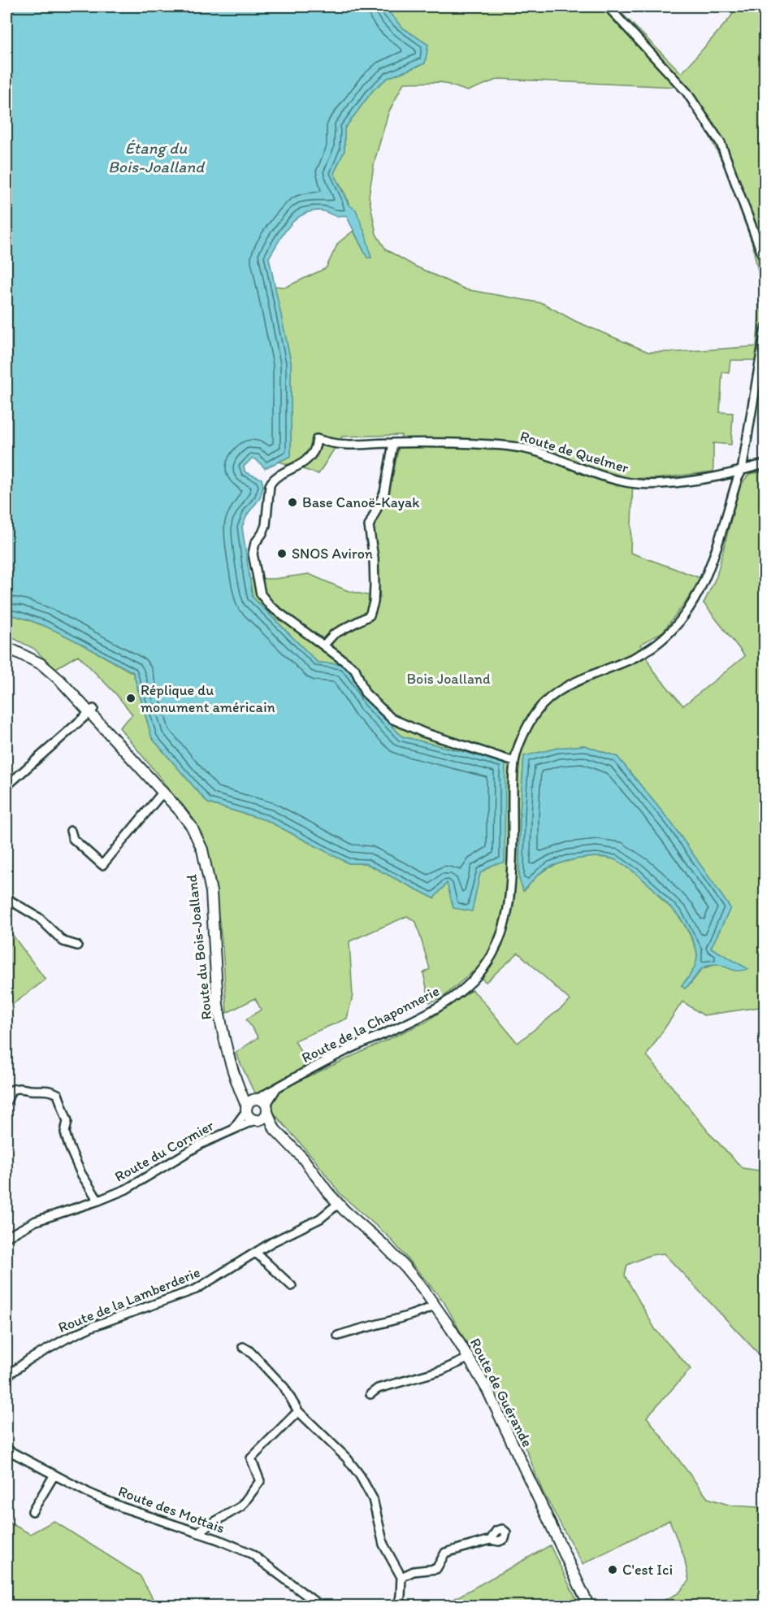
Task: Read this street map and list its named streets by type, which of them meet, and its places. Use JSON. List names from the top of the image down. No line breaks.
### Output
{"streets":{"street":["Route de Quelmer","Route du Bois-Joalland","Route de la Chaponnerie","Route du Cormier","Route de la Lamberderie","Route de Guérande","Route des Mottais"]},"crossings":[["Route de Quelmer","Route de la Chaponnerie"],["Route du Bois-Joalland","Route de la Chaponnerie"],["Route du Bois-Joalland","Route du Cormier"],["Route du Bois-Joalland","Route de Guérande"],["Route de la Chaponnerie","Route du Cormier"],["Route de la Chaponnerie","Route de Guérande"],["Route du Cormier","Route de Guérande"],["Route de la Lamberderie","Route de Guérande"]],"water":["Étang du Bois-Joalland"],"parks":["Bois Joalland"],"places":["Base Canoë-Kayak","SNOS Aviron","Réplique du monument américain","C'est Ici"]}
